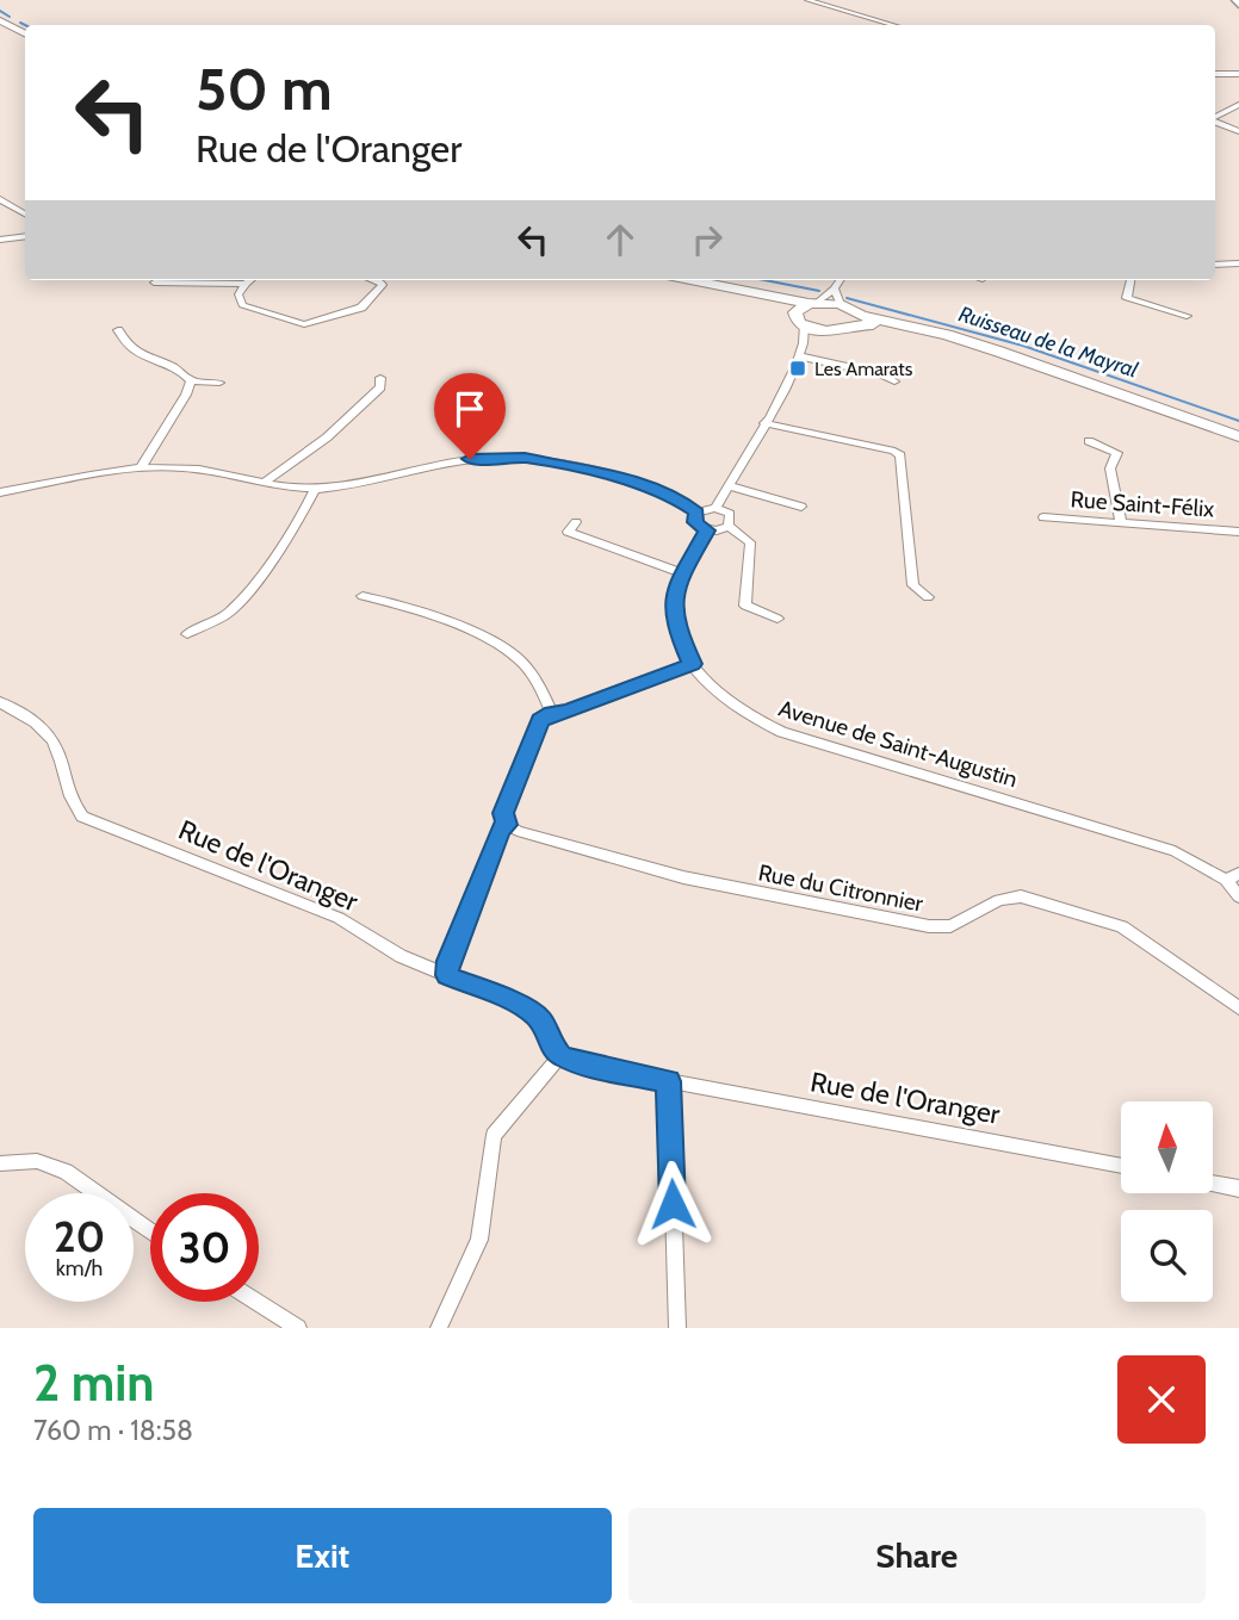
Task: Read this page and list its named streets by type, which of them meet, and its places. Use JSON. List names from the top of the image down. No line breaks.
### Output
{"streets":{"street":["Rue Saint-Félix","Avenue de Saint-Augustin","Rue de l'Oranger","Rue du Citronnier"]},"water":["Ruisseau de la Mayral"],"places":{"transit":["Les Amarats"]},"north":"top","page":{"turn":["50 m","Rue de l'Oranger"],"speed":"20 km/h","limit":"30","heading":["2 min","760 m · 18:58"],"buttons":["Exit","Share"]}}
